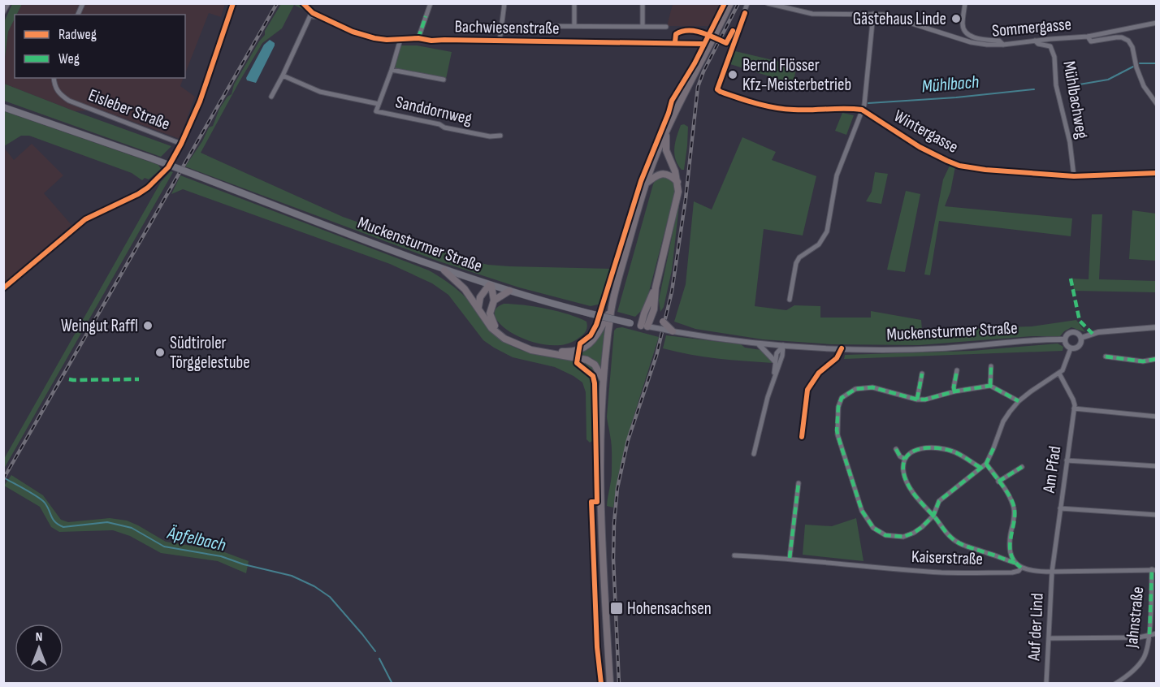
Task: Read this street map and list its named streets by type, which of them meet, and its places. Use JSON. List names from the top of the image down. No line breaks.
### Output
{"streets":{"main road":["Muckensturmer Straße"],"street":["Bachwiesenstraße","Sommergasse","Mühlbachweg","Eisleber Straße","Sanddornweg","Wintergasse","Am Pfad","Kaiserstraße","Jahnstraße","Auf der Lind"]},"crossings":[["Bachwiesenstraße","Sanddornweg"],["Sommergasse","Mühlbachweg"],["Mühlbachweg","Wintergasse"],["Am Pfad","Kaiserstraße"],["Am Pfad","Auf der Lind"],["Kaiserstraße","Jahnstraße"],["Kaiserstraße","Auf der Lind"]],"water":["Mühlbach","Äpfelbach"],"places":{"other":["Gästehaus Linde","Bernd Flösser Kfz-Meisterbetrieb","Weingut Raffl","Südtiroler Törggelestube"],"transit":["Hohensachsen"]},"legend":["Radweg","Weg"],"north":"top"}
